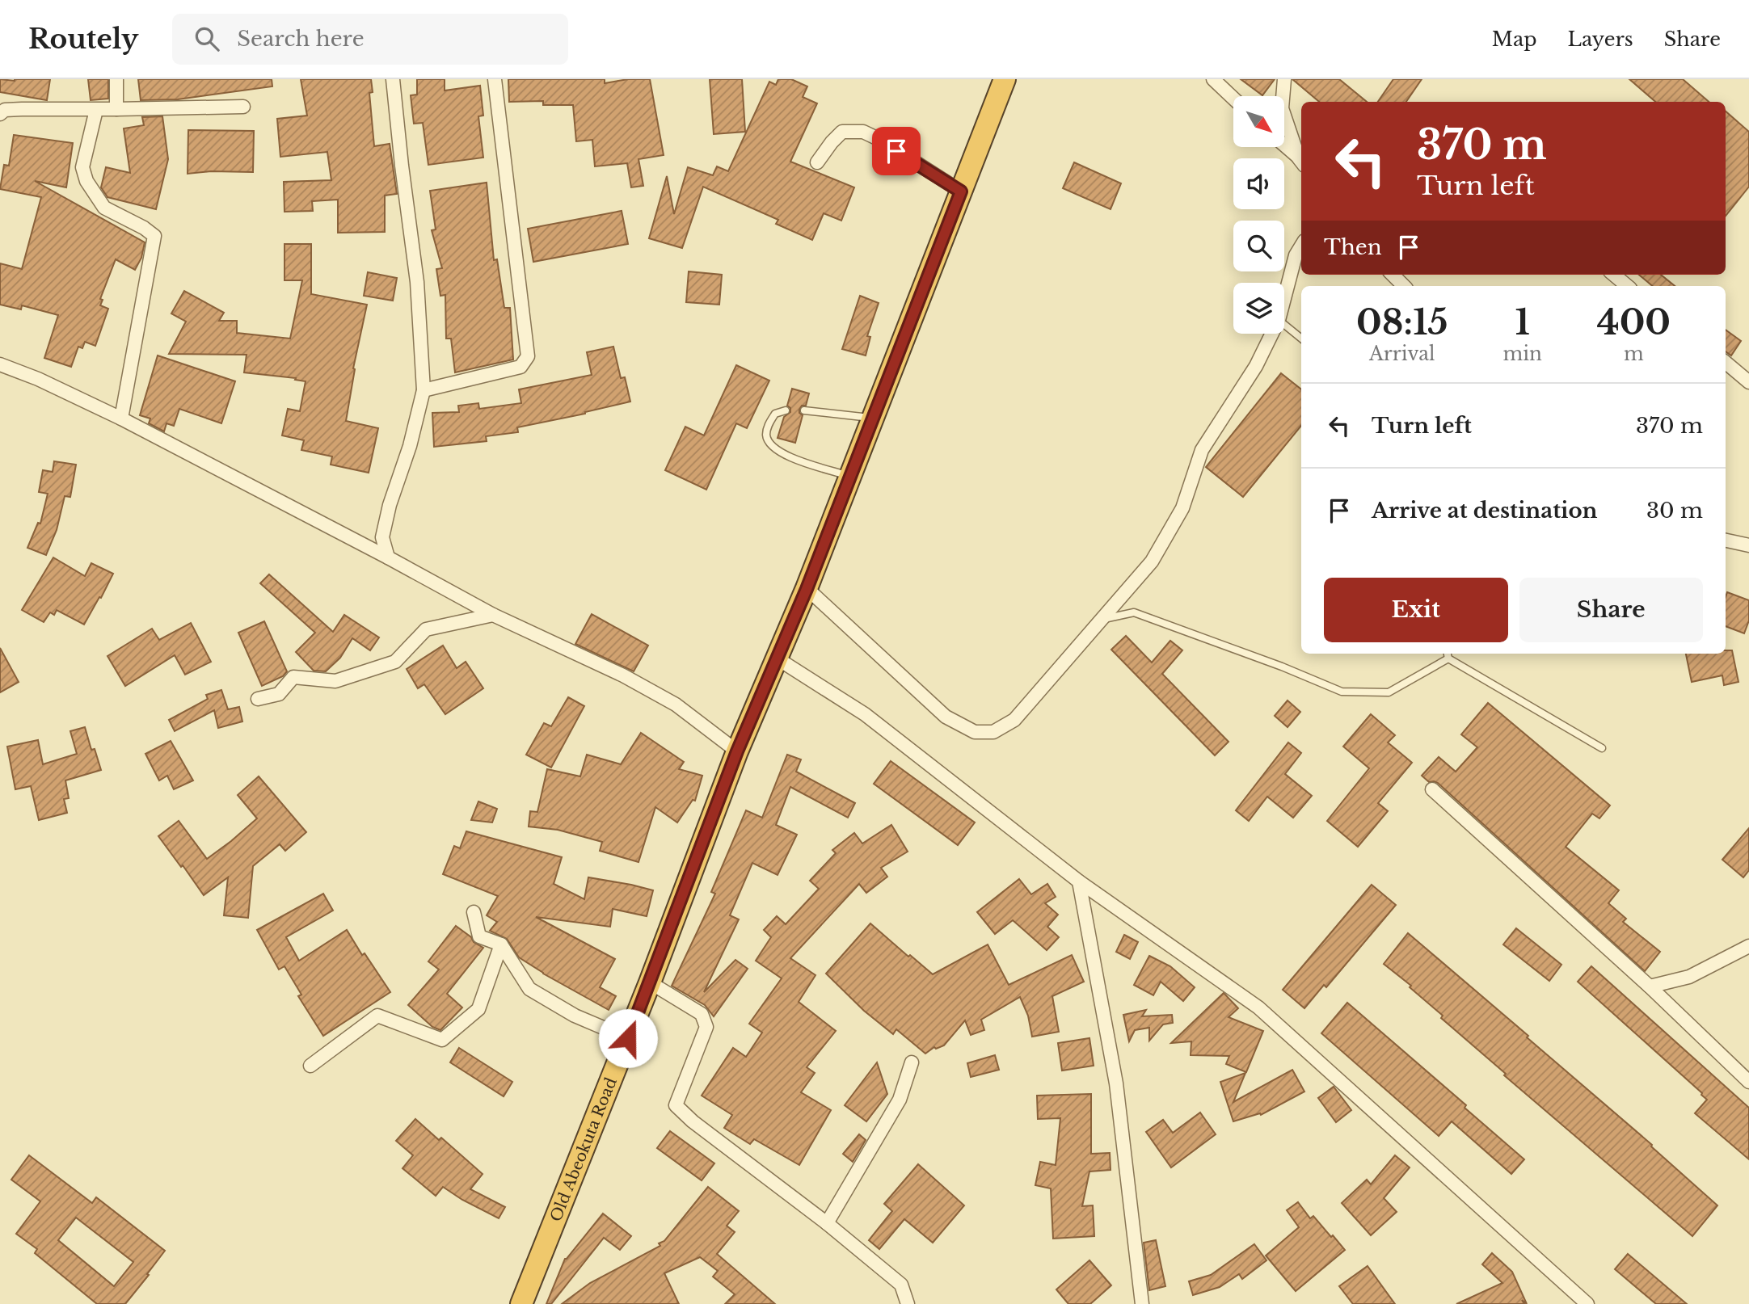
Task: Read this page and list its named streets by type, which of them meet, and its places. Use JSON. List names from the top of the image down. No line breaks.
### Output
{"streets":{"highway":["Old Abeokuta Road"]},"north":"bottom right","page":{"header":"Routely","search":"Search here","nav":["Map","Layers","Share"],"turn":["370 m","Turn left"],"then":"Then","eta":["08:15","Arrival","1","min","400","m"],"list":[{"name":"Turn left","value":"370 m"},{"name":"Arrive at destination","value":"30 m"}],"buttons":["Exit","Share"]}}
